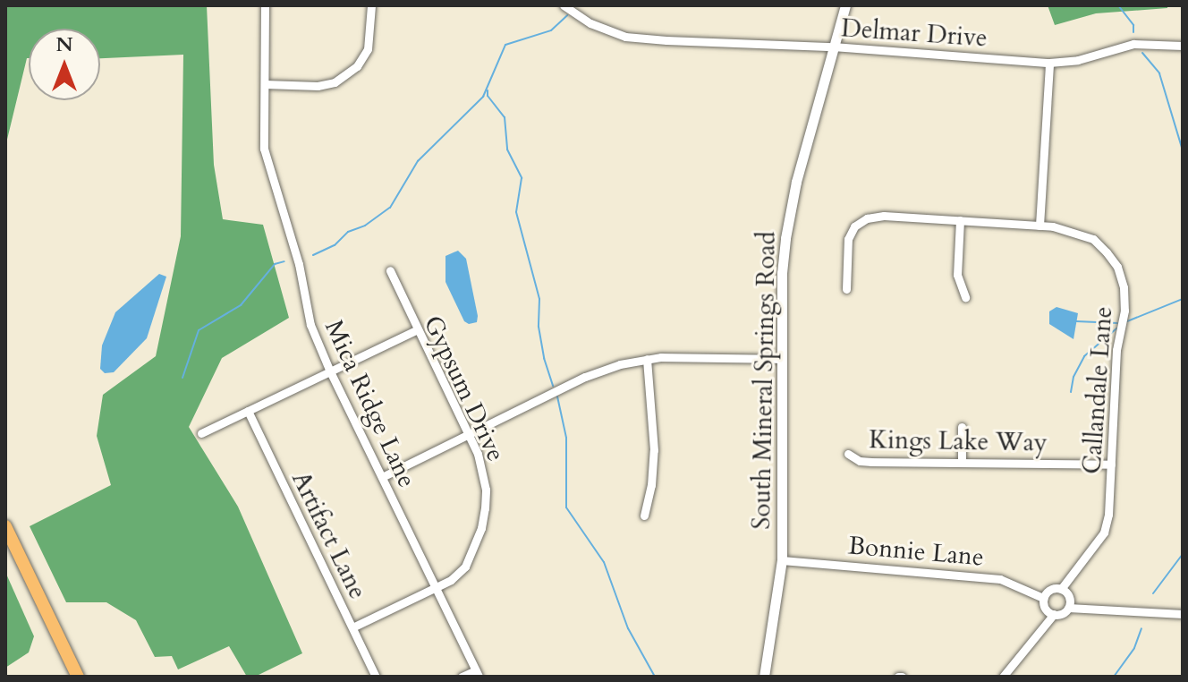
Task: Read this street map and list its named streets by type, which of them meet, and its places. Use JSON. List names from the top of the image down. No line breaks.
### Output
{"streets":{"street":["Delmar Drive","South Mineral Springs Road","Gypsum Drive","Callandale Lane","Mica Ridge Lane","Kings Lake Way","Artifact Lane","Bonnie Lane"]},"crossings":[["Delmar Drive","South Mineral Springs Road"],["South Mineral Springs Road","Bonnie Lane"],["Gypsum Drive","Mica Ridge Lane"],["Gypsum Drive","Artifact Lane"],["Callandale Lane","Kings Lake Way"],["Callandale Lane","Bonnie Lane"]],"north":"top"}
